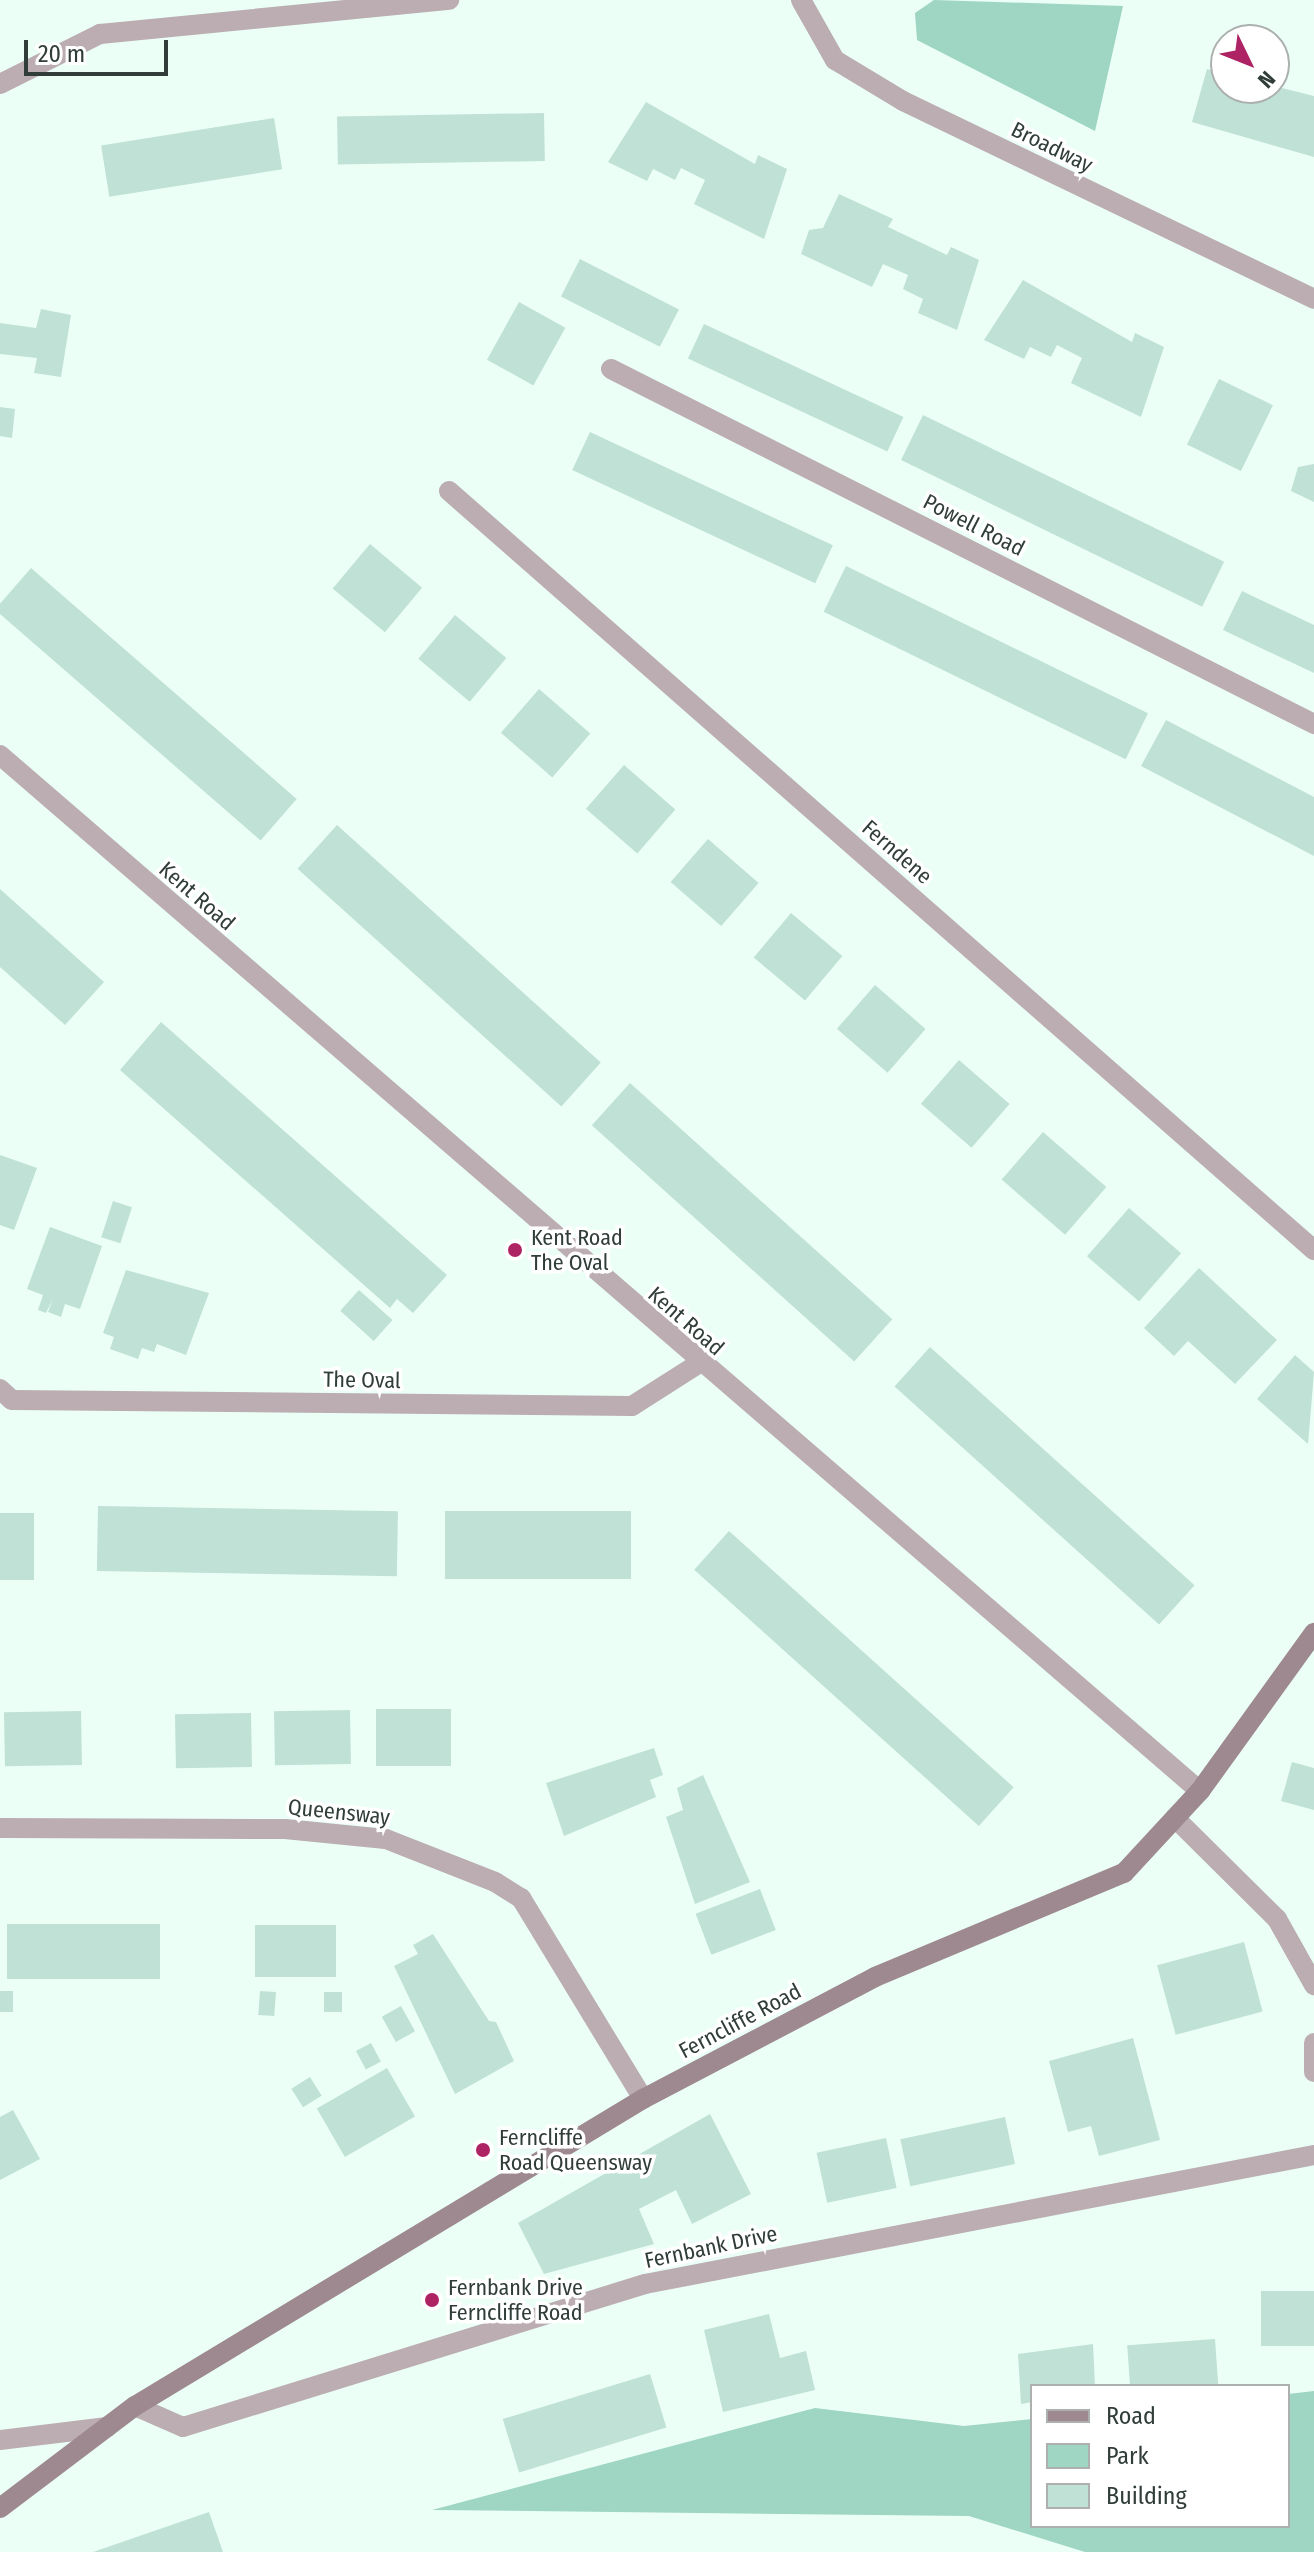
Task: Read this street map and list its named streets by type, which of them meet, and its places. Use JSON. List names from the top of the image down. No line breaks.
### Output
{"streets":{"street":["Broadway","Powell Road","Ferndene","Kent Road","The Oval","Queensway","Ferncliffe Road","Fernbank Drive"]},"crossings":[["Kent Road","The Oval"],["Kent Road","Ferncliffe Road"],["Queensway","Ferncliffe Road"],["Ferncliffe Road","Fernbank Drive"]],"places":["Kent Road The Oval","Ferncliffe Road Queensway","Fernbank Drive Ferncliffe Road"],"legend":["Road","Park","Building"],"scale_bar":"20 m","north":"bottom right"}
